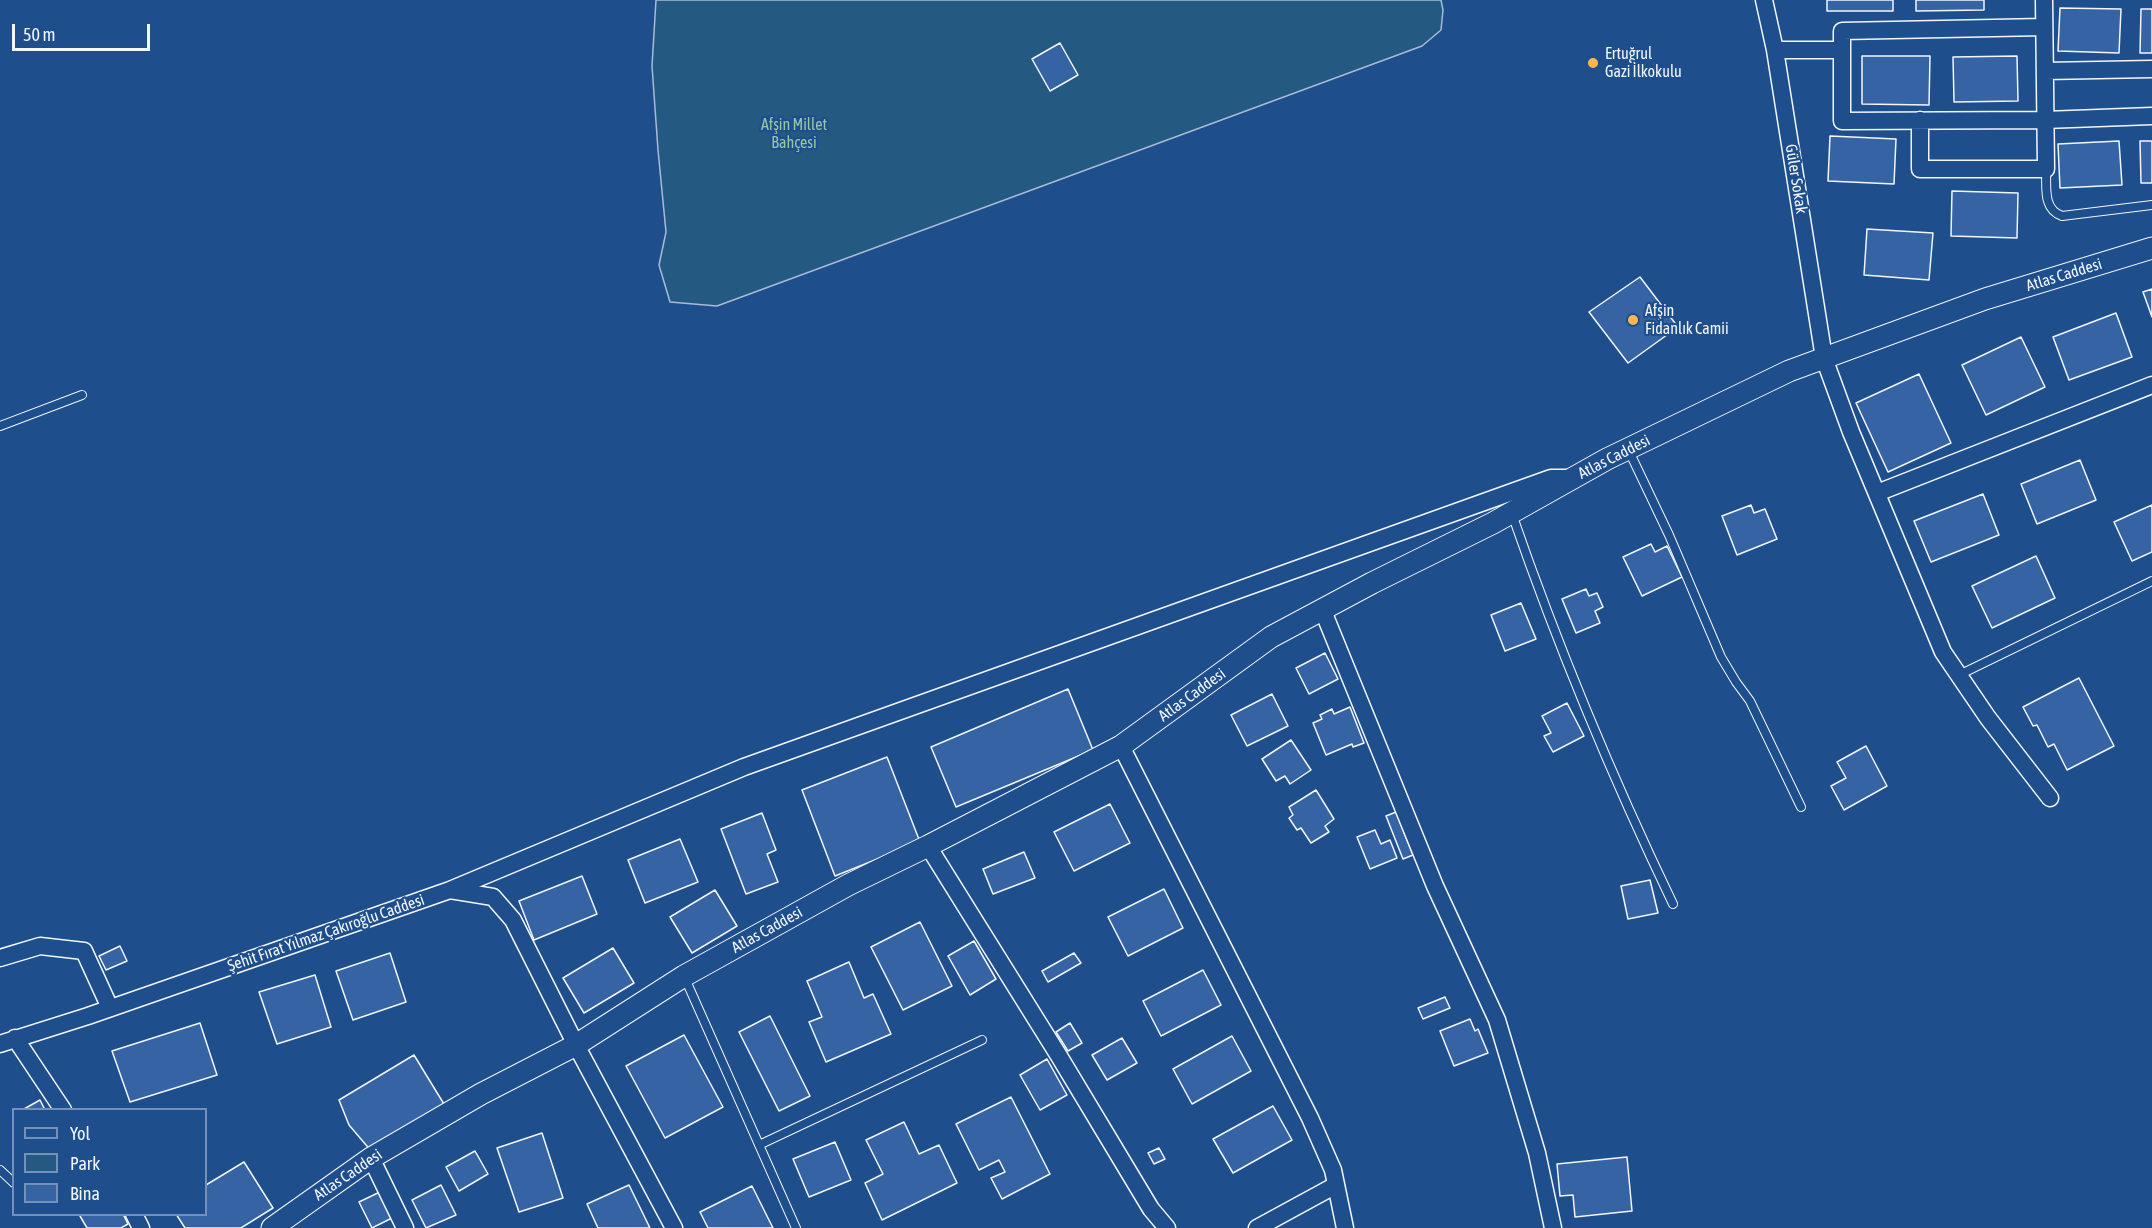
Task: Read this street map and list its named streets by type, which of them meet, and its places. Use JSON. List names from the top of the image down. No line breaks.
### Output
{"streets":{"street":["Güler Sokak","Atlas Caddesi","Şehit Fırat Yılmaz Çakıroğlu Caddesi"]},"crossings":[["Güler Sokak","Atlas Caddesi"],["Atlas Caddesi","Şehit Fırat Yılmaz Çakıroğlu Caddesi"]],"parks":["Afşin Millet Bahçesi"],"places":["Ertuğrul Gazi İlkokulu","Afşin Fidanlık Camii"],"legend":["Yol","Park","Bina"],"scale_bar":"50 m"}
